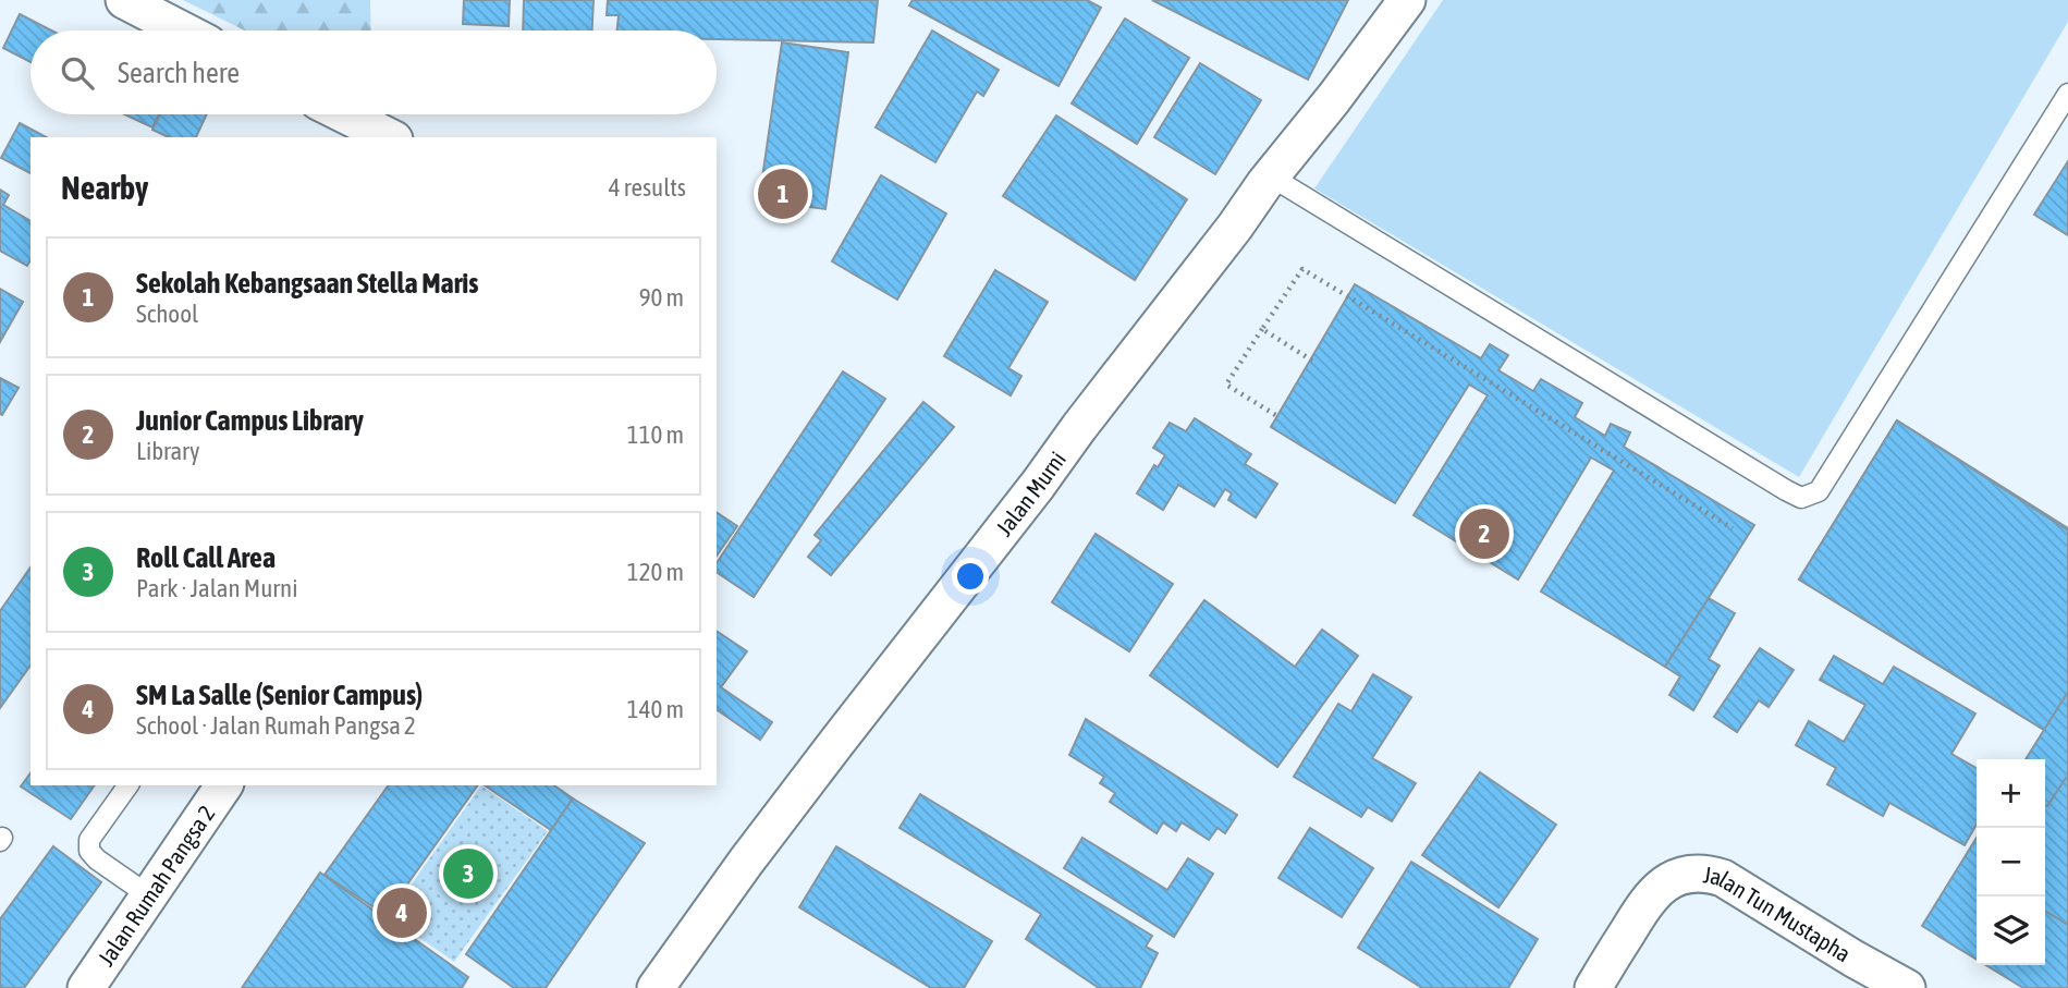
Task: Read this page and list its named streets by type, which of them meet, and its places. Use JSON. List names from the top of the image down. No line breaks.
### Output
{"streets":{"street":["Jalan Murni","Jalan Rumah Pangsa 2","Jalan Tun Mustapha"]},"page":{"search":"Search here","heading":["Nearby","4 results"],"pins":["1","2","3","4"],"list":[{"mark":"1","name":"Sekolah Kebangsaan Stella Maris","note":"School","value":"90 m"},{"mark":"2","name":"Junior Campus Library","note":"Library","value":"110 m"},{"mark":"3","name":"Roll Call Area","note":"Park · Jalan Murni","value":"120 m"},{"mark":"4","name":"SM La Salle (Senior Campus)","note":"School · Jalan Rumah Pangsa 2","value":"140 m"}],"map_buttons":["+","−"]}}
